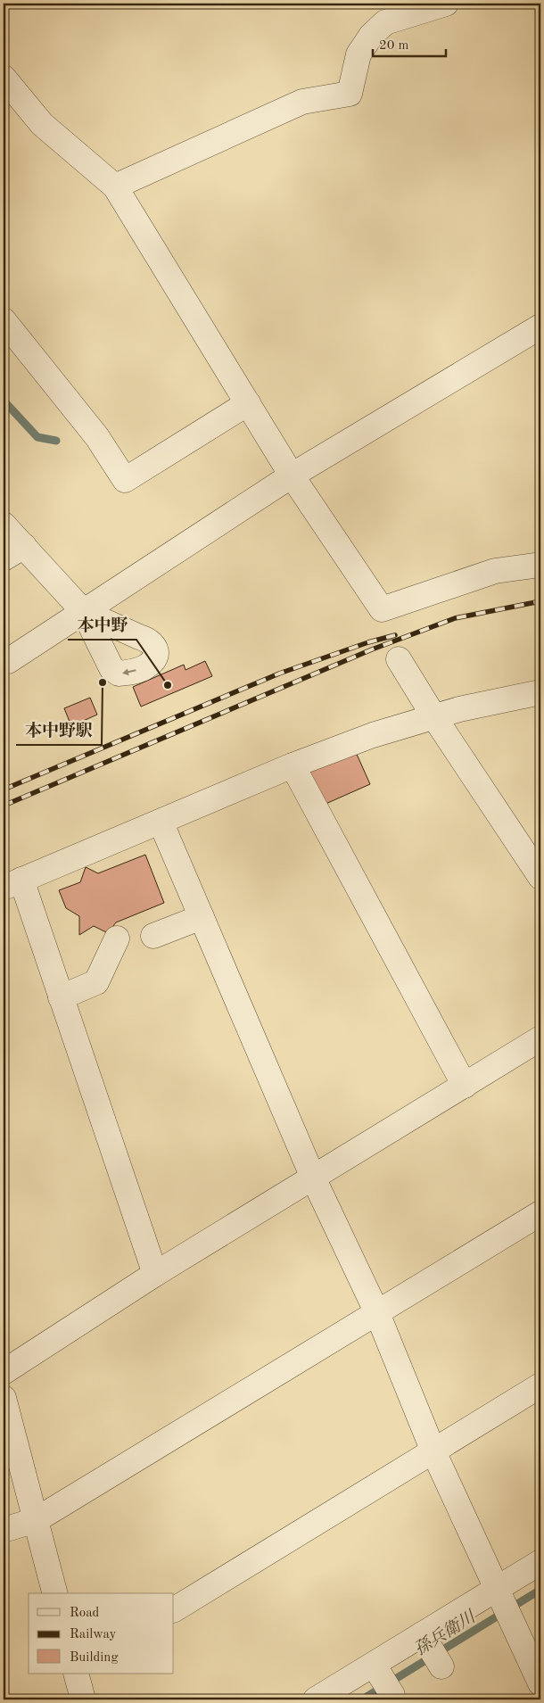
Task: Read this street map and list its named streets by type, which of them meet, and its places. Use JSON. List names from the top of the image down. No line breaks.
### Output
{"water":["孫兵衛川"],"places":["本中野駅","本中野"],"legend":["Road","Railway","Building"],"scale_bar":"20 m"}
